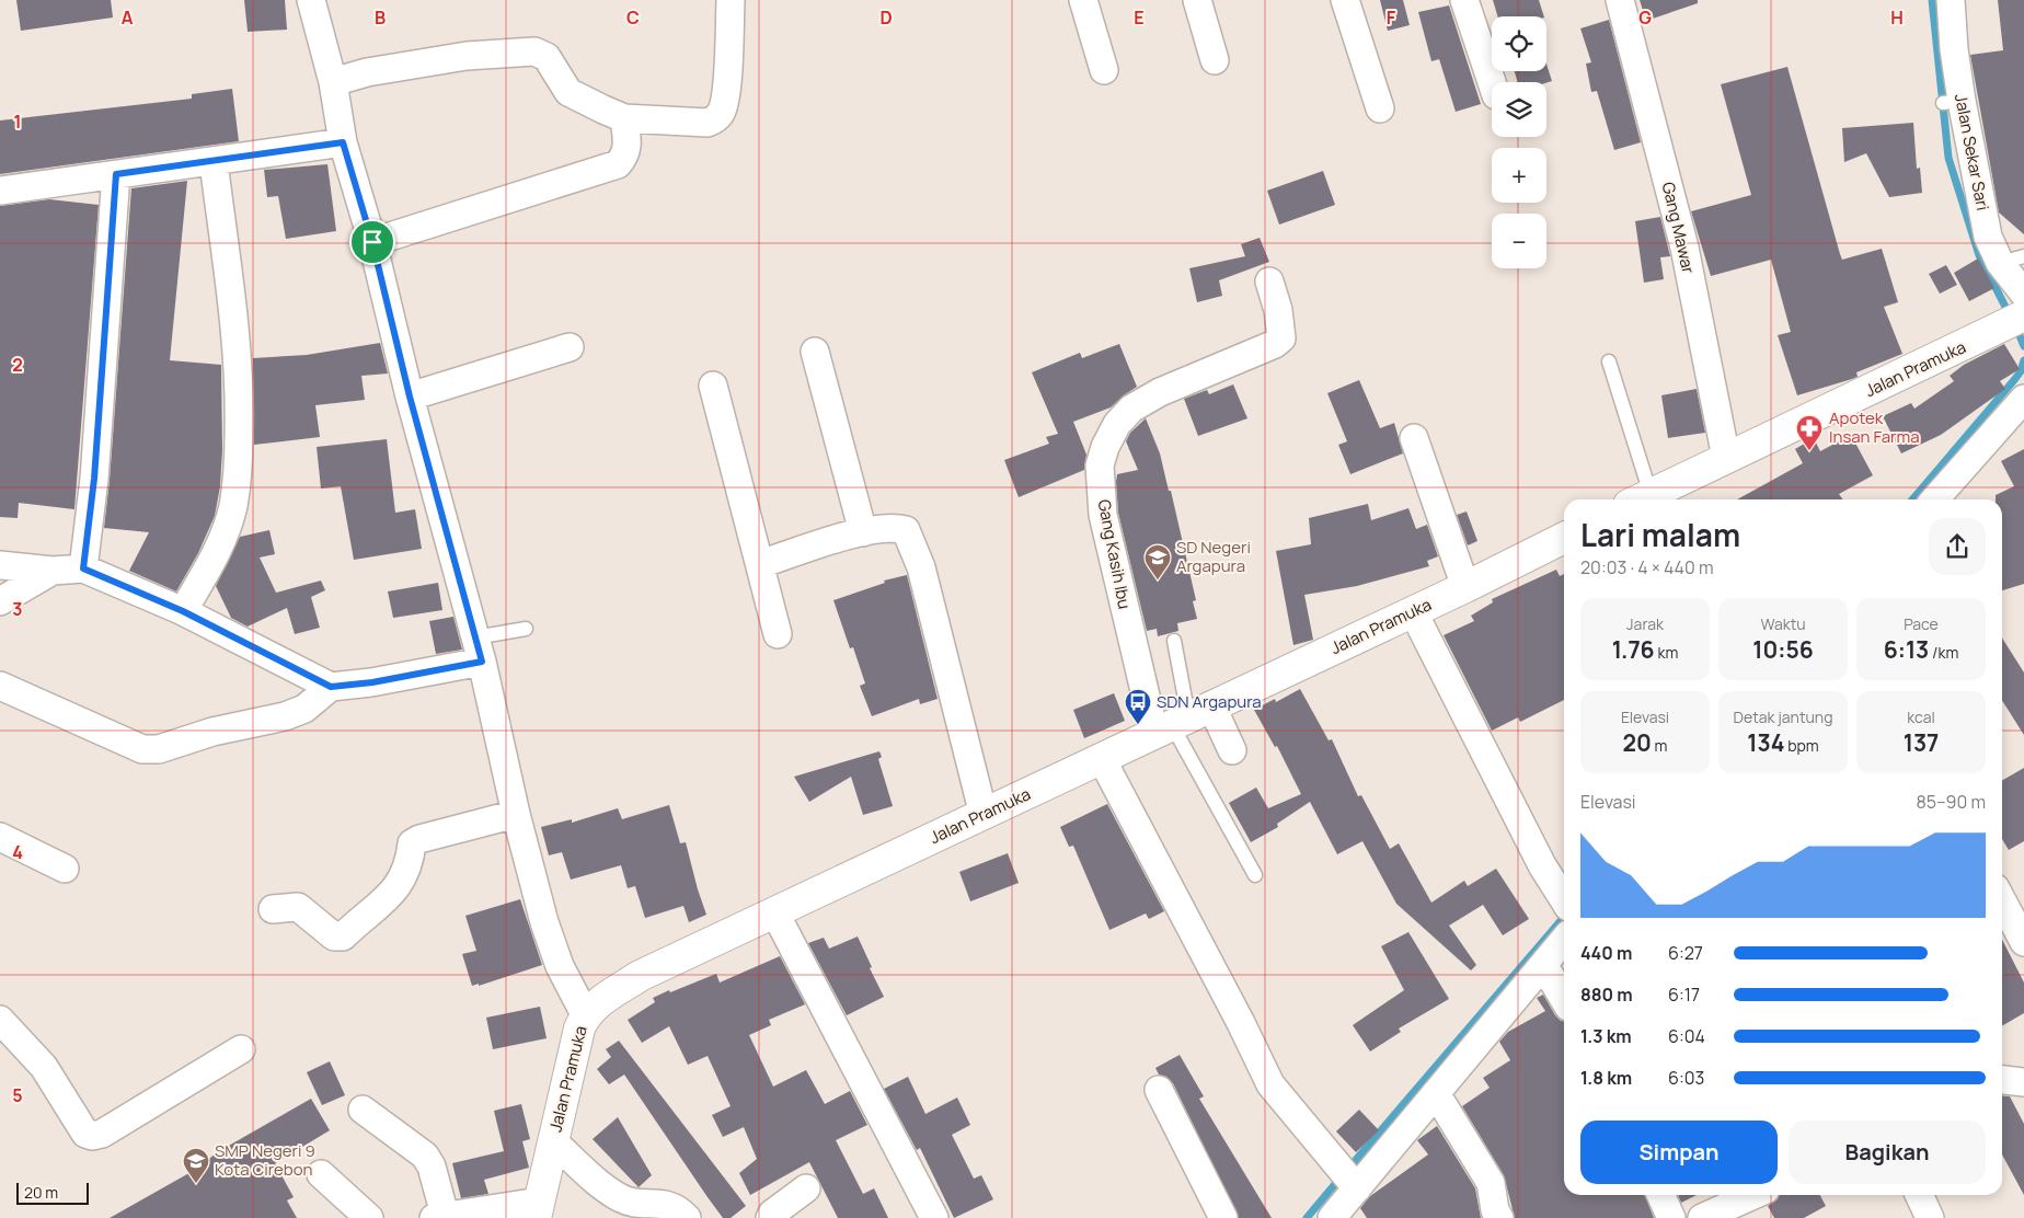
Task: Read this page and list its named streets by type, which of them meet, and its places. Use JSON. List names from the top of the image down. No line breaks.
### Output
{"streets":{"street":["Jalan Sekar Sari","Gang Mawar","Jalan Pramuka","Gang Kasih Ibu"]},"crossings":[["Jalan Sekar Sari","Jalan Pramuka"],["Gang Mawar","Jalan Pramuka"],["Jalan Pramuka","Gang Kasih Ibu"]],"places":{"pharmacy":["Apotek Insan Farma"],"school or university":["SD Negeri Argapura","SMP Negeri 9 Kota Cirebon"],"bus stop":["SDN Argapura"]},"scale_bar":"20 m","page":{"map_buttons":["+","−"],"heading":["Lari malam","20:03 · 4 × 440 m"],"stats":[["Jarak","1.76 km"],["Waktu","10:56"],["Pace","6:13 /km"],["Elevasi","20 m"],["Detak jantung","134 bpm"],["kcal","137"]],"chart":["Elevasi","85–90 m"],"list":[{"name":"440 m","note":"6:27"},{"name":"880 m","note":"6:17"},{"name":"1.3 km","note":"6:04"},{"name":"1.8 km","note":"6:03"}],"buttons":["Simpan","Bagikan"],"scale":"20 m"},"grid":{"columns":["A","B","C","D","E","F","G","H"],"rows":["1","2","3","4","5"]}}
